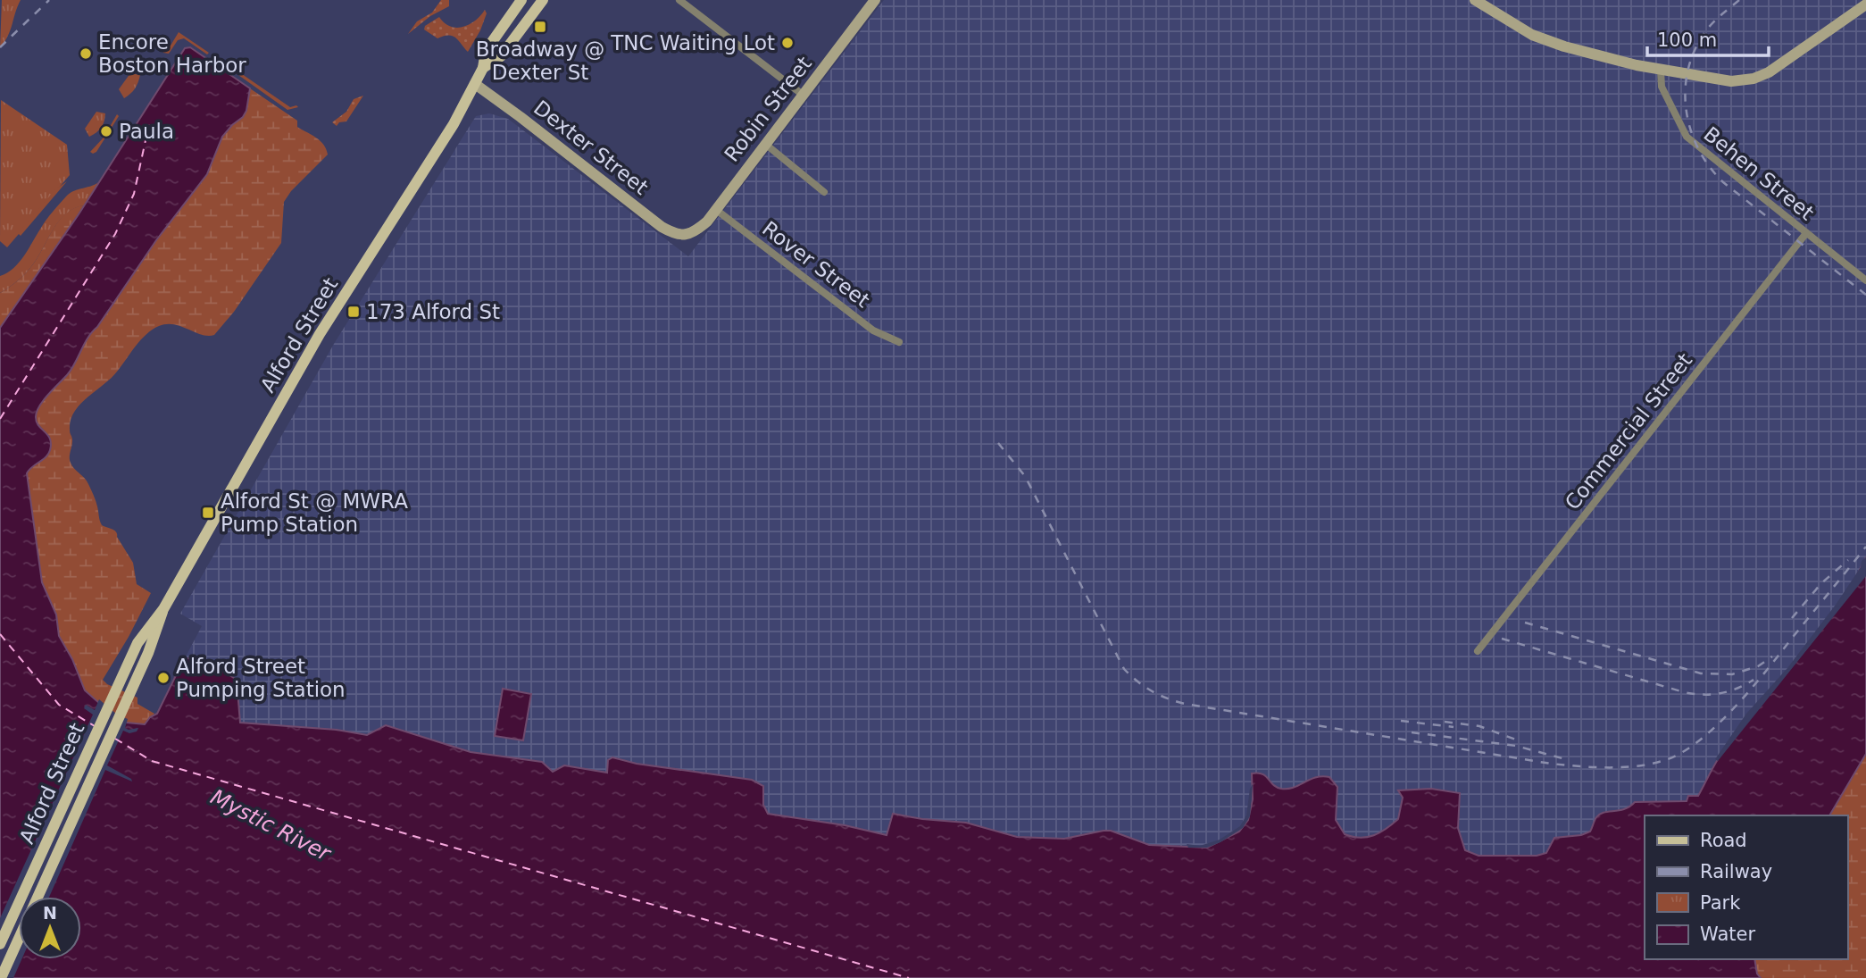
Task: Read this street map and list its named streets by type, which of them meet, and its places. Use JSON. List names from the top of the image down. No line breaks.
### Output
{"streets":{"main road":["Alford Street"],"street":["Robin Street","Dexter Street","Behen Street","Rover Street","Commercial Street"]},"crossings":[["Robin Street","Dexter Street"],["Robin Street","Rover Street"],["Dexter Street","Alford Street"],["Behen Street","Commercial Street"]],"water":["Mystic River"],"places":{"transit":["Broadway @ Dexter St","173 Alford St","Alford St @ MWRA Pump Station"],"other":["TNC Waiting Lot","Encore Boston Harbor","Paula","Alford Street Pumping Station"]},"legend":["Road","Railway","Park","Water"],"scale_bar":"100 m","north":"top"}
